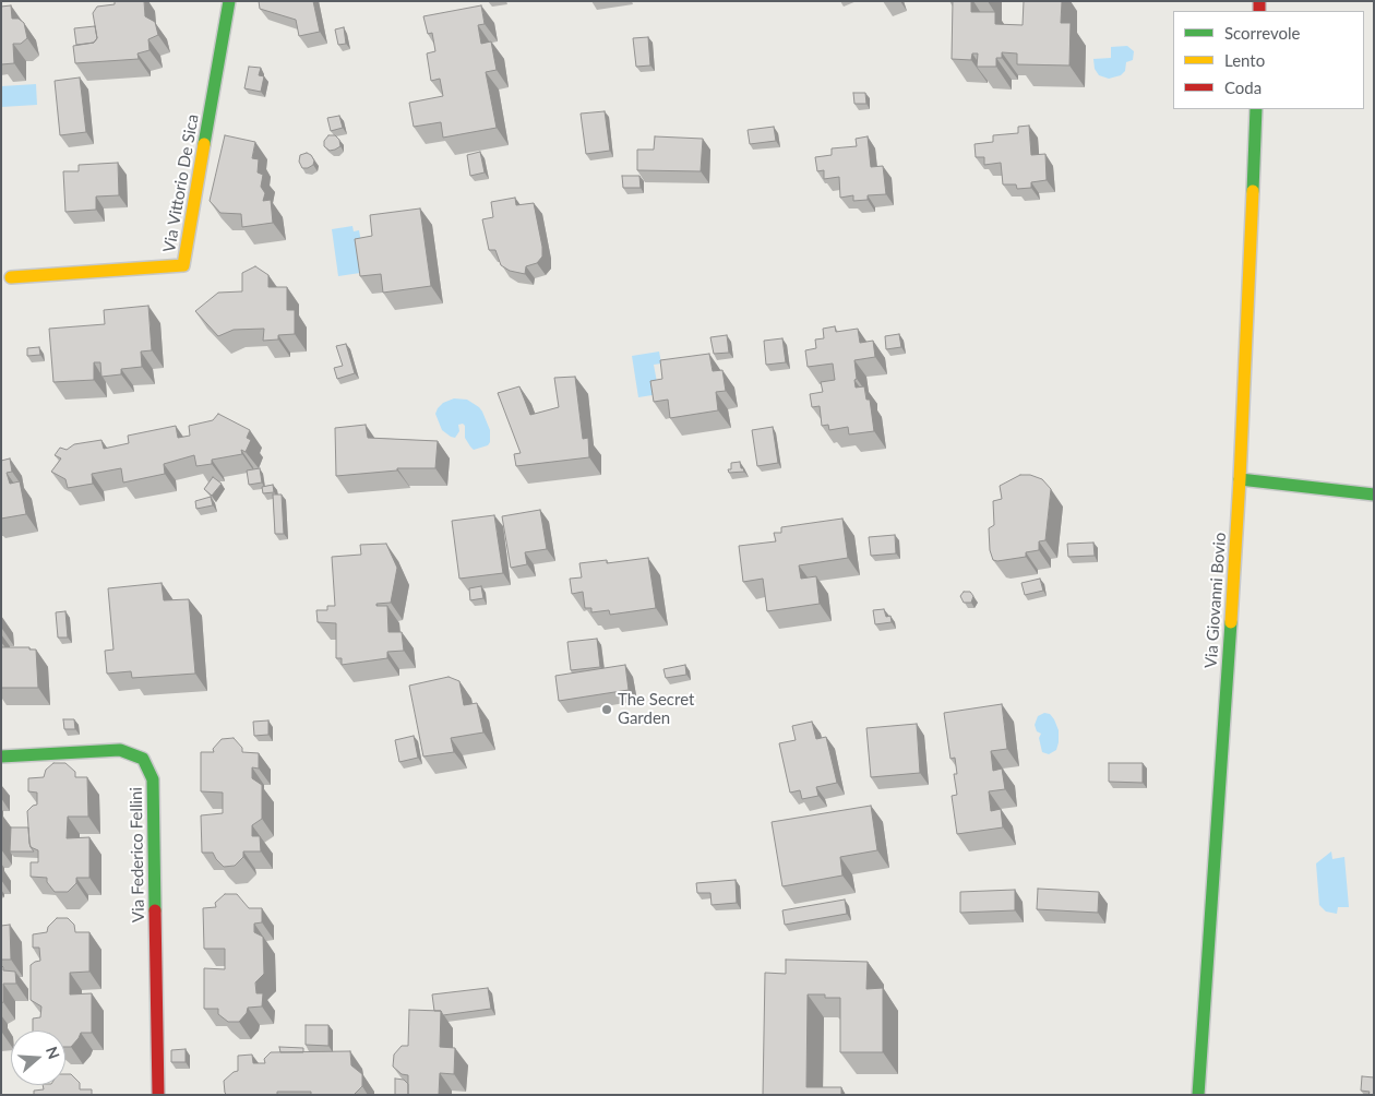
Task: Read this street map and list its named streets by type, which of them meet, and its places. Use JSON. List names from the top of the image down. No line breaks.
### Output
{"streets":{"street":["Via Vittorio De Sica","Via Giovanni Bovio","Via Federico Fellini"]},"places":["The Secret Garden"],"legend":["Scorrevole","Lento","Coda"],"north":"right"}
